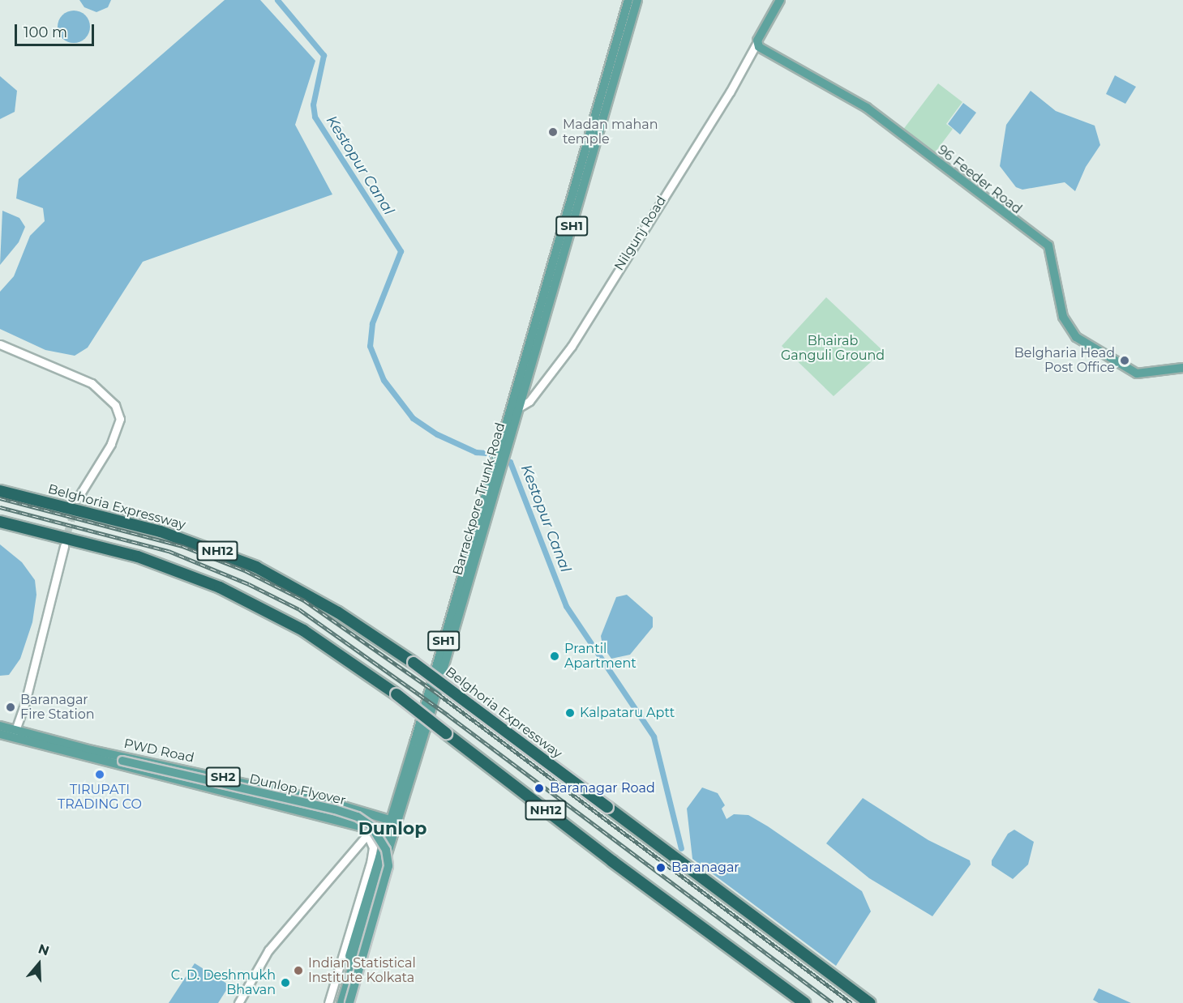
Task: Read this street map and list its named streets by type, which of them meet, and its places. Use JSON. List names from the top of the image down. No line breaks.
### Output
{"streets":{"highway":["Belghoria Expressway","NH12"],"main road":["96 Feeder Road","SH1","Barrackpore Trunk Road","PWD Road","SH2","Dunlop Flyover"],"street":["Nilgunj Road"]},"crossings":[["96 Feeder Road","Nilgunj Road"],["Nilgunj Road","Barrackpore Trunk Road"],["Barrackpore Trunk Road","PWD Road"],["PWD Road","Dunlop Flyover"]],"districts":["Dunlop"],"water":["Kestopur Canal"],"parks":["Bhairab Ganguli Ground"],"places":["Madan mahan temple","Belgharia Head Post Office","Prantil Apartment","Baranagar Fire Station","Kalpataru Aptt","TIRUPATI TRADING CO","Baranagar Road","Baranagar","Indian Statistical Institute Kolkata","C. D. Deshmukh Bhavan"],"scale_bar":"100 m","north":"top"}
